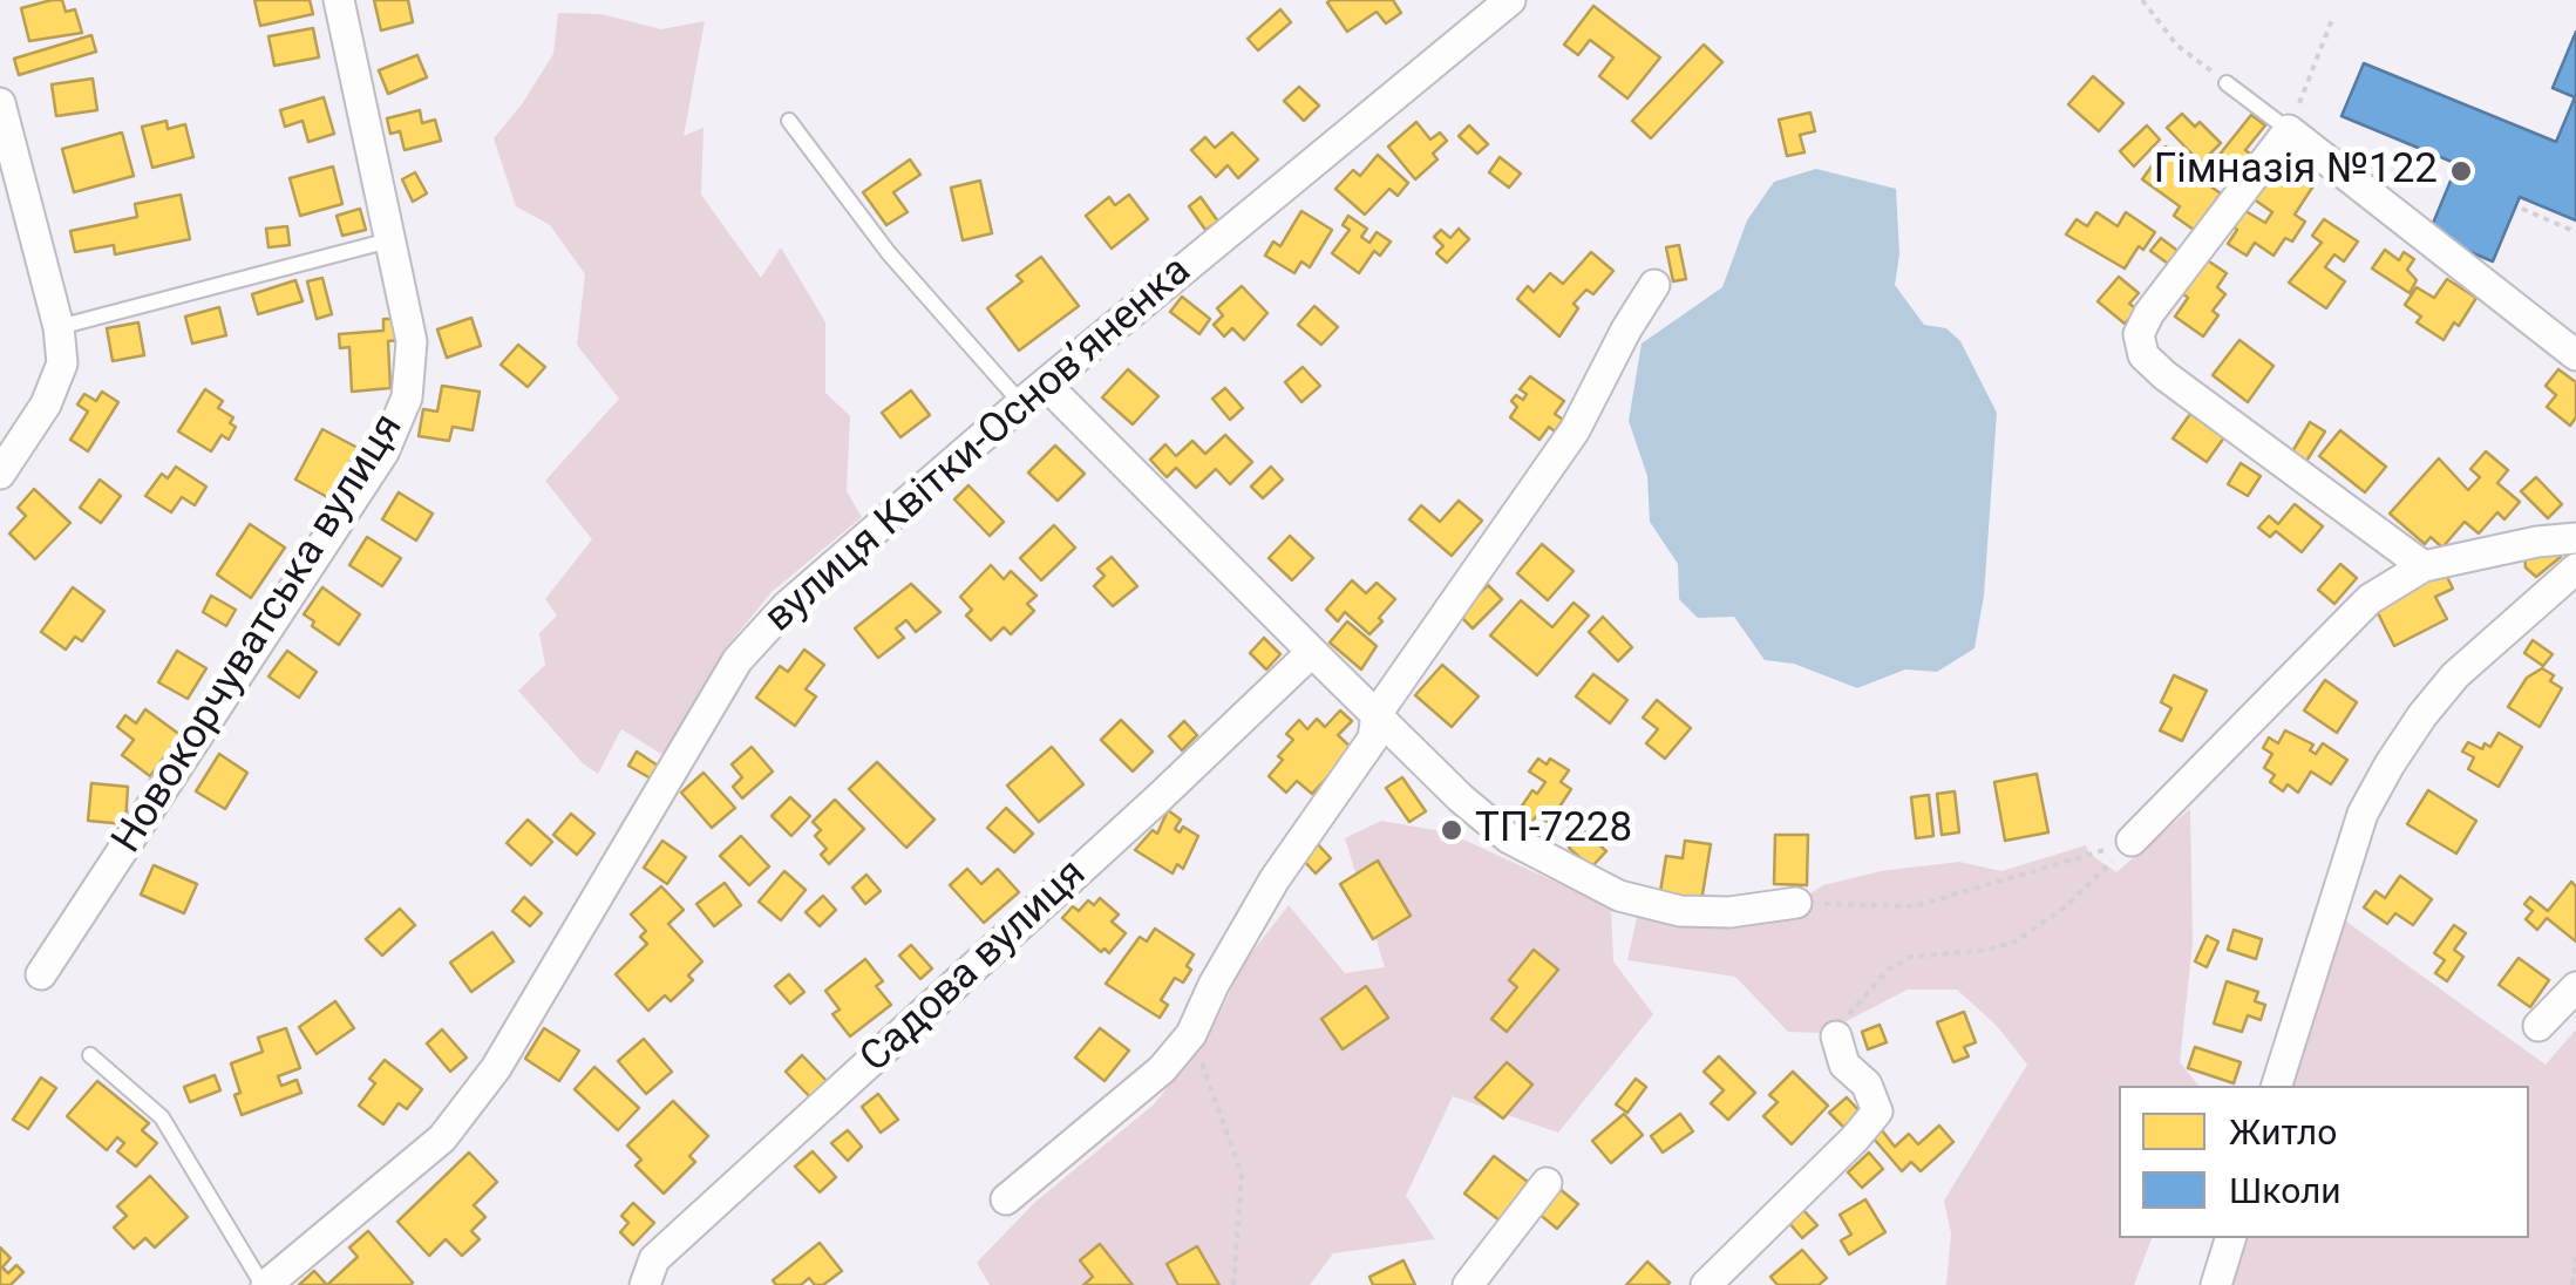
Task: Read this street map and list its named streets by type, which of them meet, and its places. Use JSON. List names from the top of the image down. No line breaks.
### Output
{"streets":{"street":["вулиця Квітки-Основ’яненка","Новокорчуватська вулиця","Садова вулиця"]},"places":["Гімназія №122","ТП-7228"],"legend":["Житло","Школи"]}
